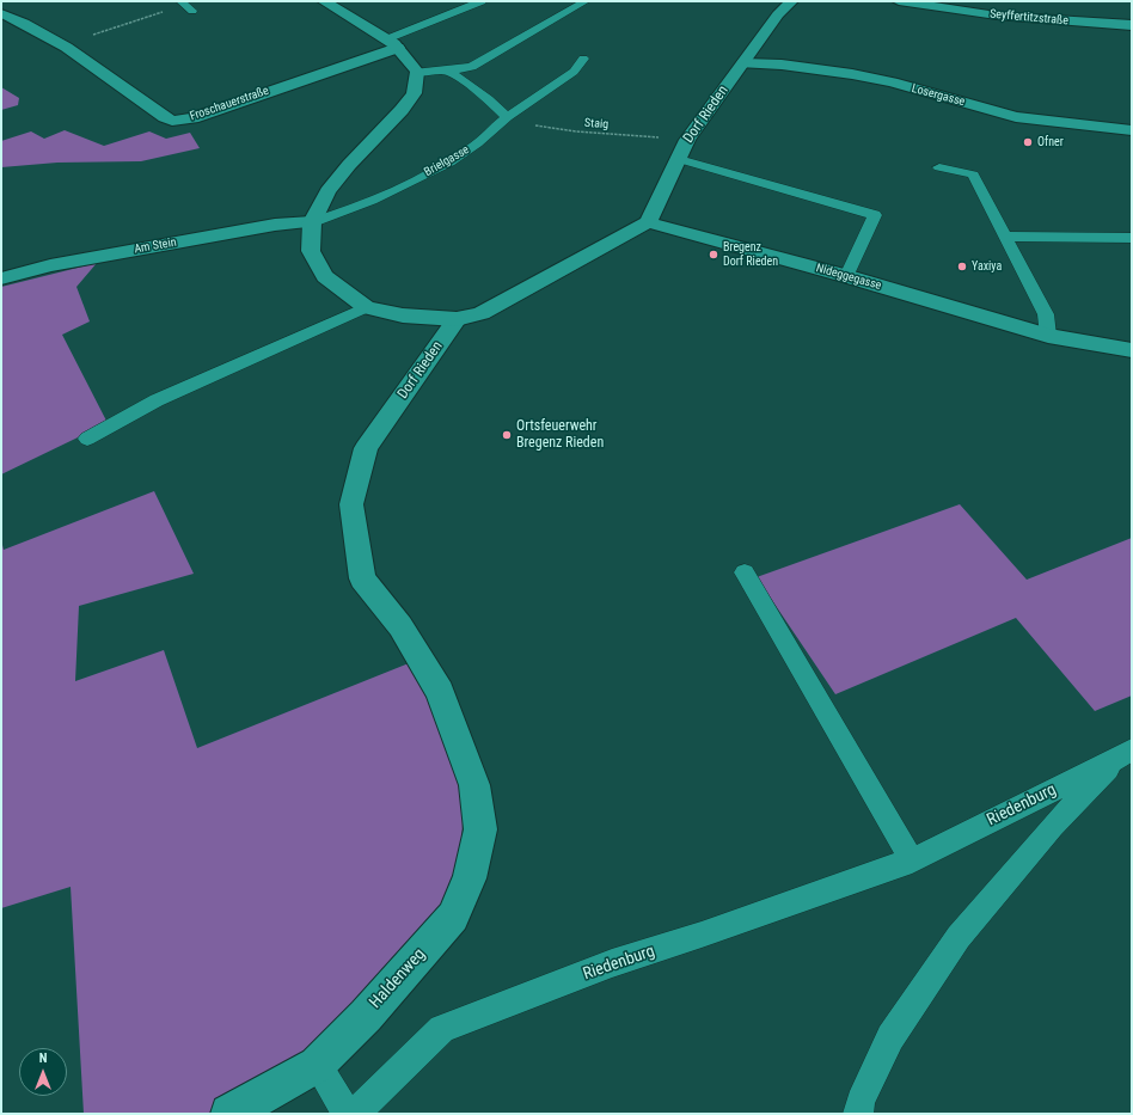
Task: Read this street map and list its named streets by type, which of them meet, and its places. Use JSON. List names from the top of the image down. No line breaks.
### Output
{"streets":{"street":["Seyffertitzstraße","Losergasse","Froschauerstraße","Dorf Rieden","Am Stein","Nideggegasse","Haldenweg"],"lane":["Brielgasse","Riedenburg"],"path":["Staig"]},"crossings":[["Losergasse","Dorf Rieden"],["Dorf Rieden","Staig"],["Dorf Rieden","Nideggegasse"],["Dorf Rieden","Haldenweg"],["Staig","Brielgasse"],["Brielgasse","Am Stein"]],"places":["Ofner","Bregenz Dorf Rieden","Yaxiya","Ortsfeuerwehr Bregenz Rieden"],"north":"top"}
